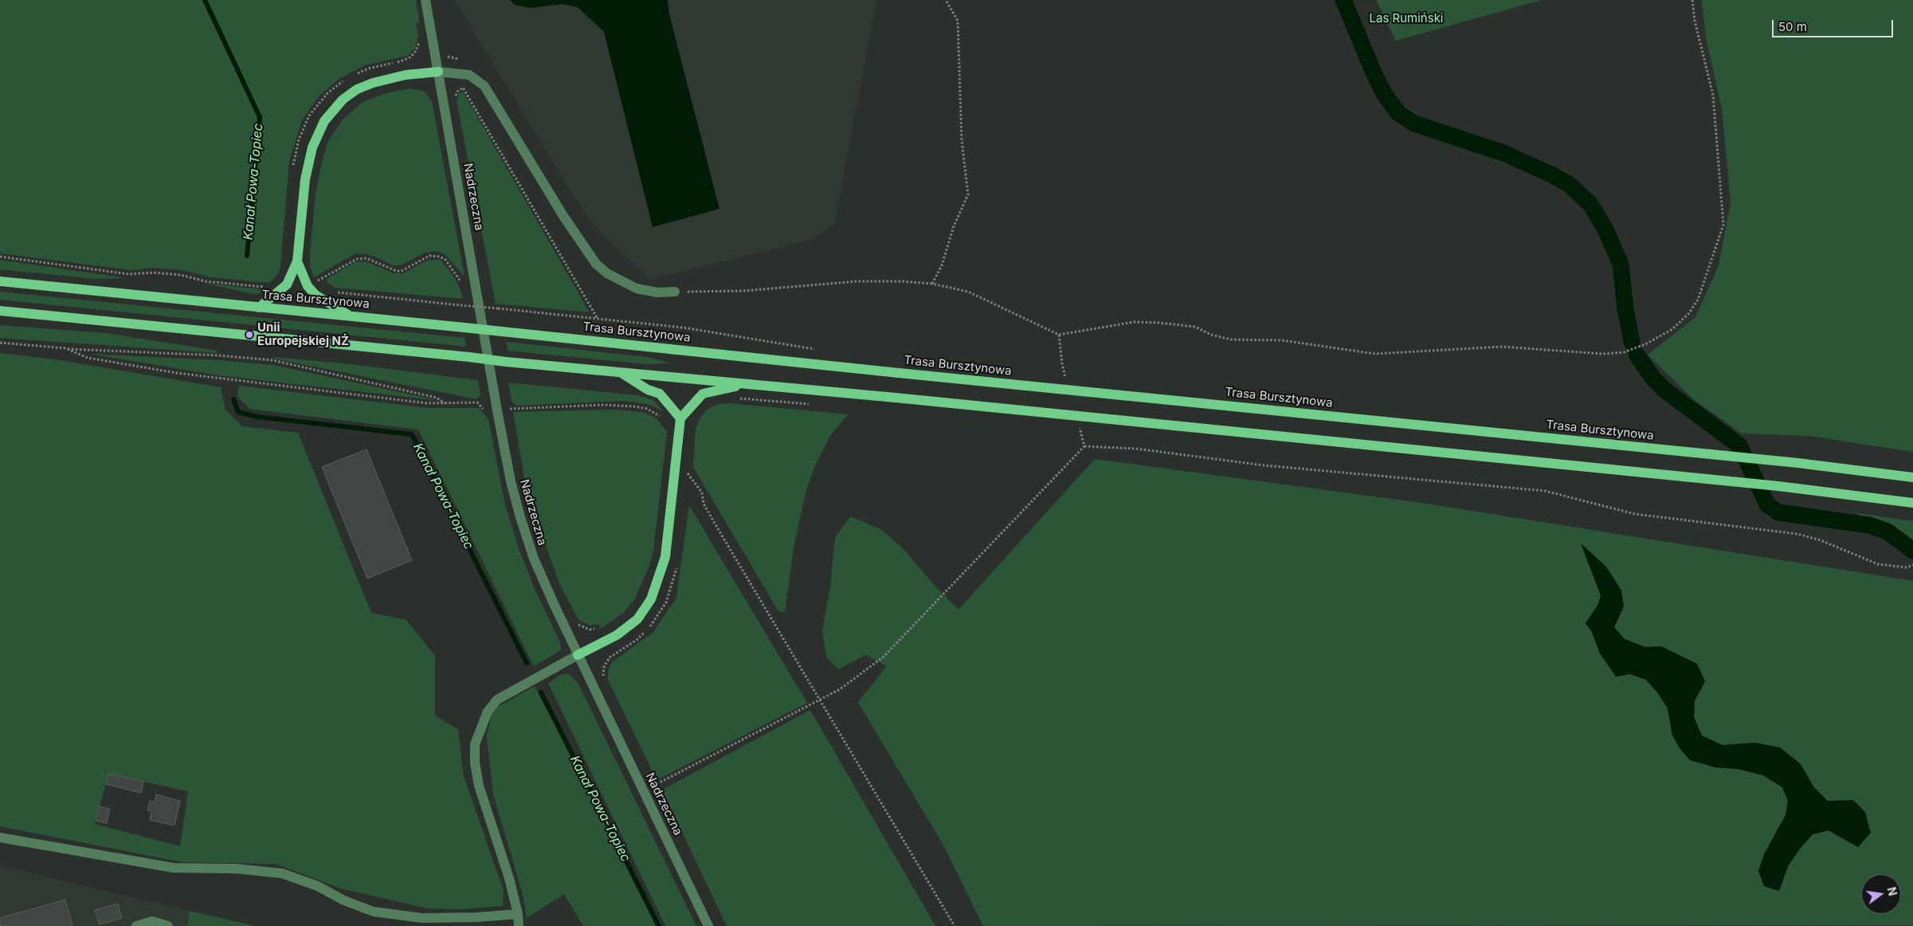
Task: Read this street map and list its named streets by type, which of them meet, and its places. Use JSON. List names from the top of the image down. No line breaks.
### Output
{"streets":{"main road":["Trasa Bursztynowa"],"street":["Nadrzeczna"]},"water":["Kanał Powa-Topiec"],"parks":["Las Rumiński"],"places":["Unii Europejskiej NŻ"],"scale_bar":"50 m","north":"right"}
